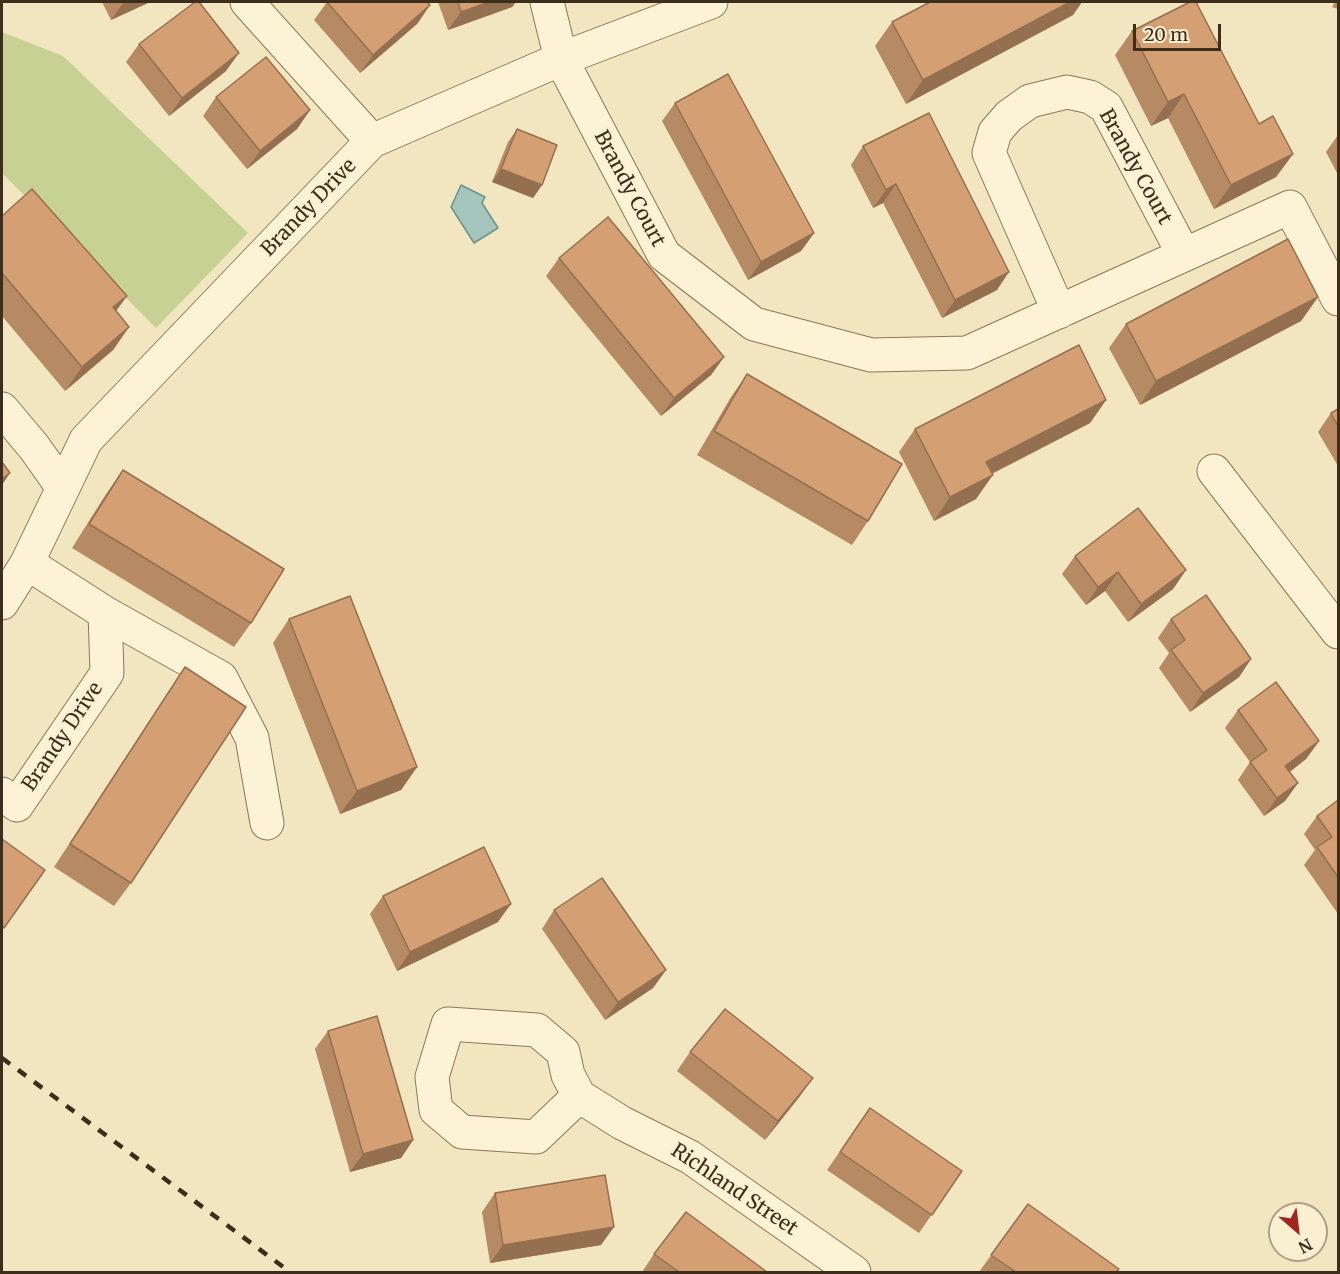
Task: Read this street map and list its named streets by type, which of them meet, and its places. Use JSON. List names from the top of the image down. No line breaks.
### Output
{"streets":{"street":["Brandy Court","Brandy Drive","Richland Street"]},"crossings":[["Brandy Court","Brandy Drive"]],"scale_bar":"20 m","north":"bottom right"}
